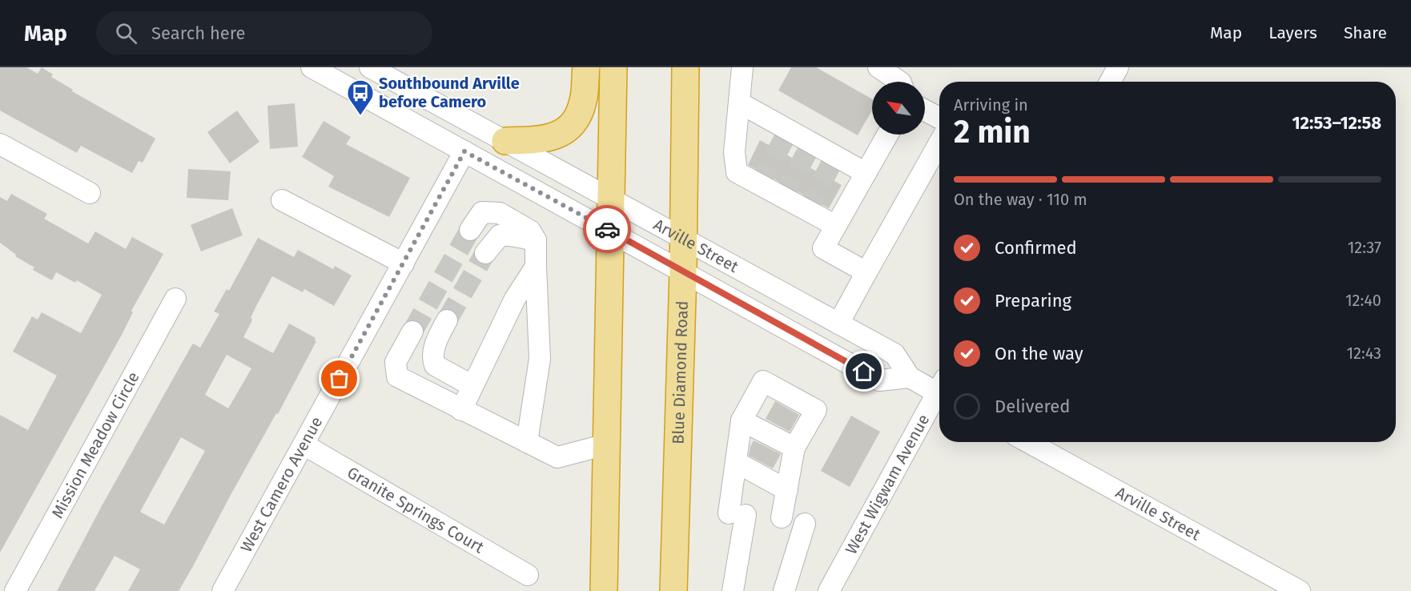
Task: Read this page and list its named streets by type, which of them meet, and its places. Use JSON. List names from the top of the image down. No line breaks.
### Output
{"streets":{"highway":["Blue Diamond Road"],"street":["Arville Street","Mission Meadow Circle","West Camero Avenue","West Wigwam Avenue","Granite Springs Court"]},"crossings":[["Arville Street","Blue Diamond Road"],["Arville Street","West Camero Avenue"],["West Camero Avenue","Granite Springs Court"]],"places":{"bus stop":["Southbound Arville before Camero"]},"north":"top left","page":{"header":"Map","search":"Search here","nav":["Map","Layers","Share"],"heading":["2 min","Arriving in","12:53–12:58"],"bar":"On the way · 110 m","list":[["Confirmed","12:37"],["Preparing","12:40"],["On the way","12:43"],"Delivered"]}}
